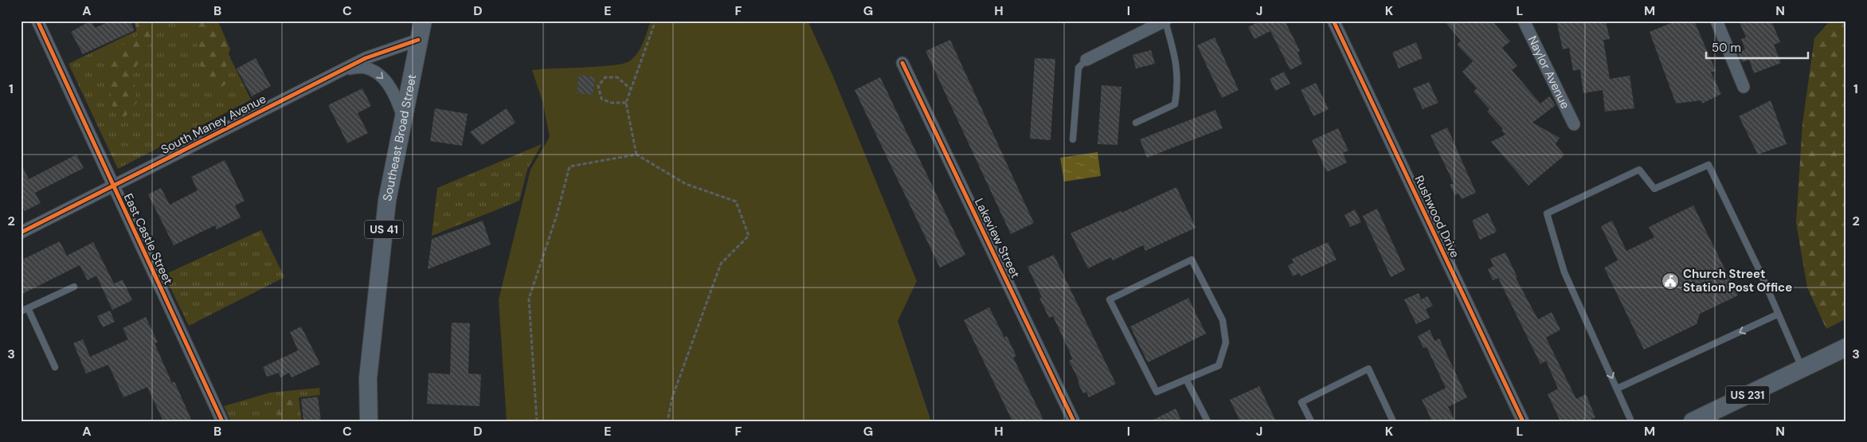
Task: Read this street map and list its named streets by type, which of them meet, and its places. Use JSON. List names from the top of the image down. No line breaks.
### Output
{"streets":{"main road":["Southeast Broad Street","US 41","US 231"],"street":["Naylor Avenue","South Maney Avenue","Rushwood Drive","Lakeview Street","East Castle Street"]},"crossings":[["South Maney Avenue","Southeast Broad Street"],["South Maney Avenue","East Castle Street"]],"places":{"public building":["Church Street Station Post Office"]},"scale_bar":"50 m","grid":{"columns":["A","B","C","D","E","F","G","H","I","J","K","L","M","N"],"rows":["1","2","3"]}}
